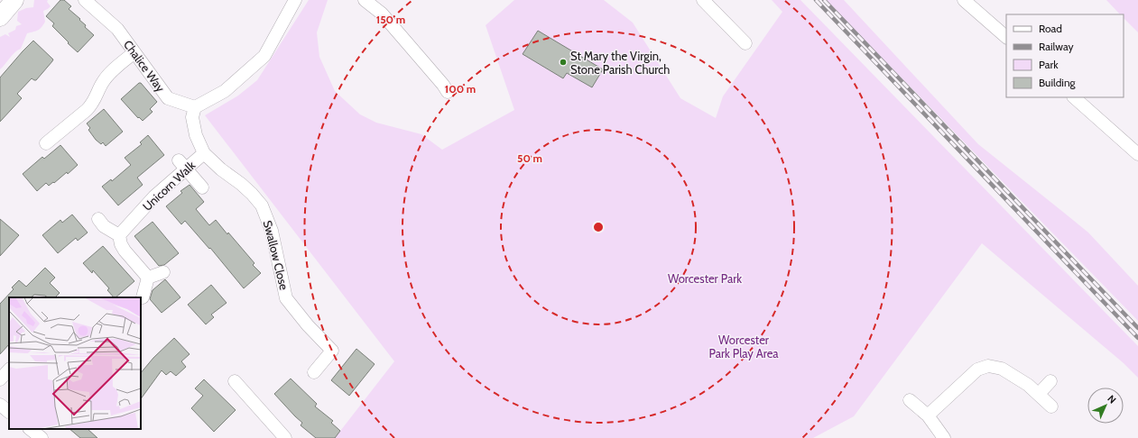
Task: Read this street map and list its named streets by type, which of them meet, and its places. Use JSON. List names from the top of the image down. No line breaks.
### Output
{"streets":{"street":["Chalice Way","Unicorn Walk","Swallow Close"]},"crossings":[["Chalice Way","Swallow Close"],["Unicorn Walk","Swallow Close"]],"parks":["Worcester Park","Worcester Park Play Area"],"places":["St Mary the Virgin, Stone Parish Church"],"legend":["Road","Railway","Park","Building"],"north":"top right","rings":["150 m","100 m","50 m"]}
